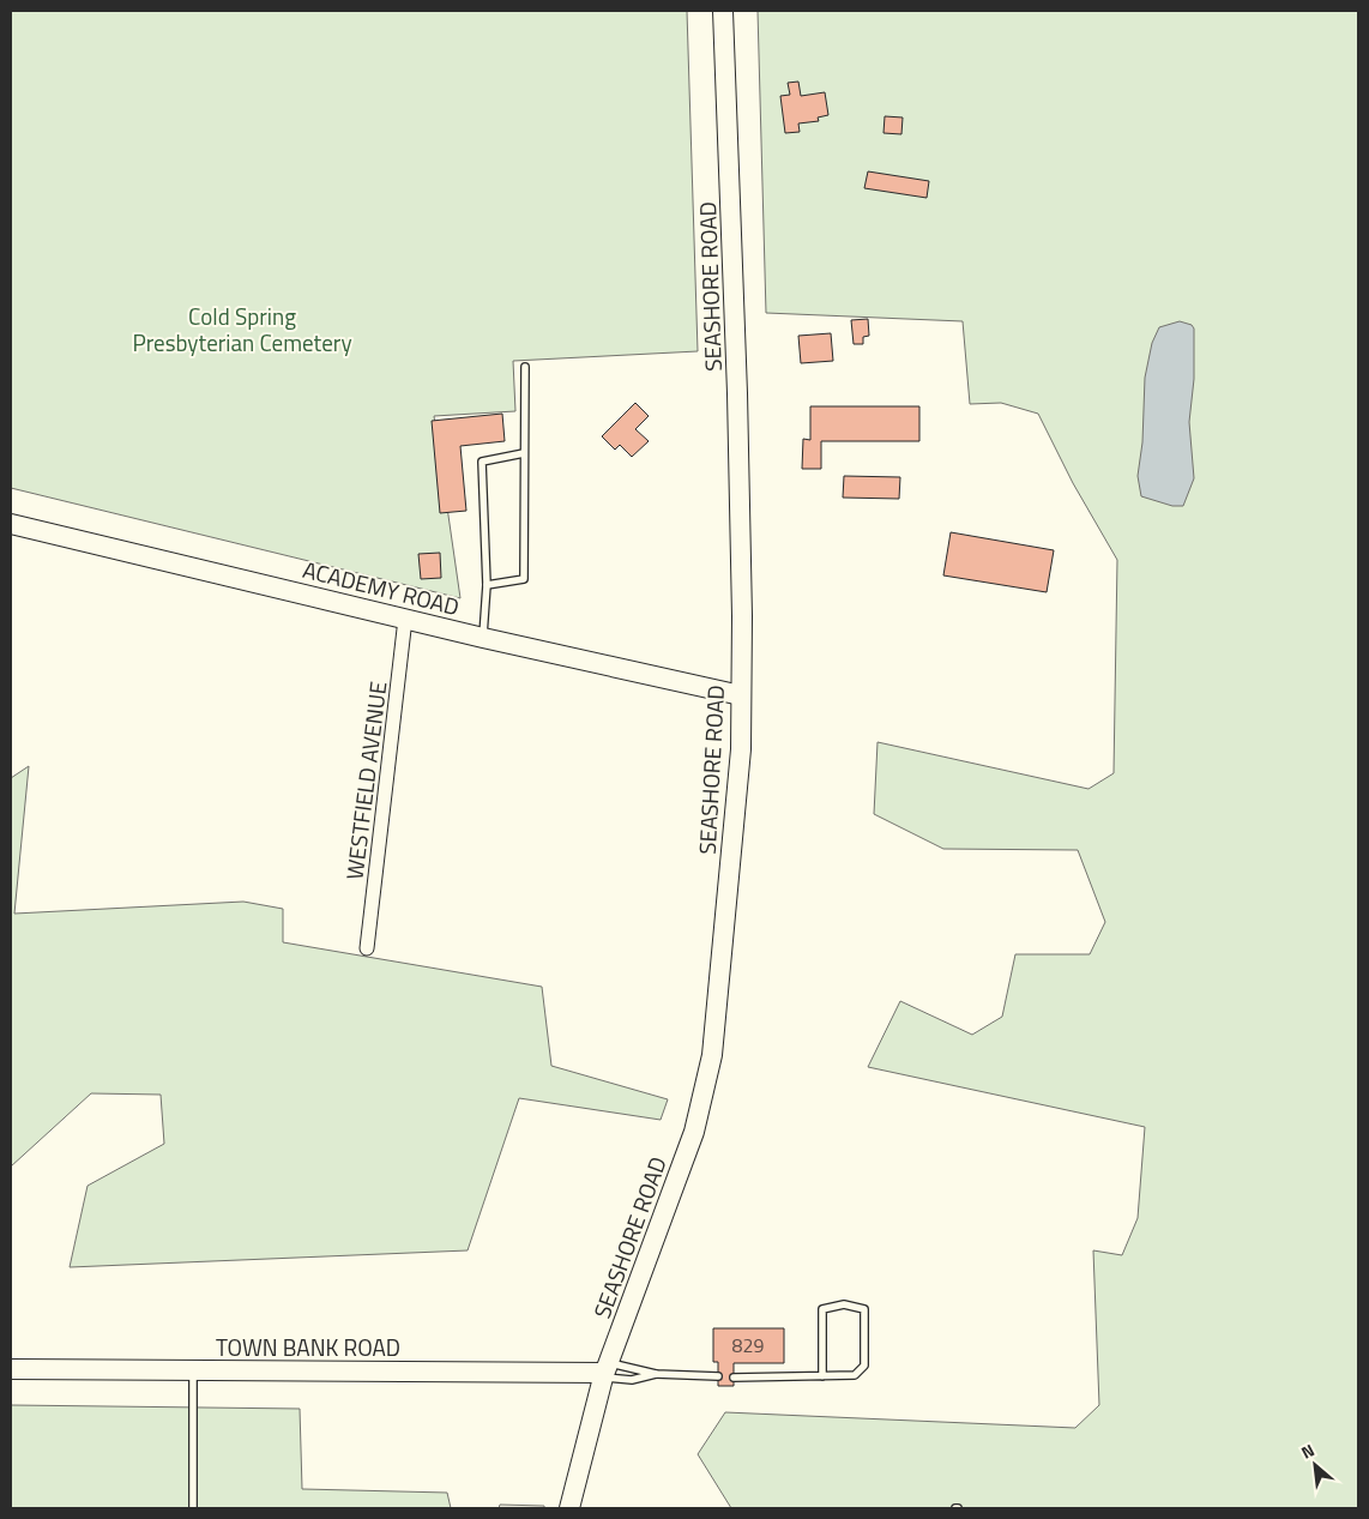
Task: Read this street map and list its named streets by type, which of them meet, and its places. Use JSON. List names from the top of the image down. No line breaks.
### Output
{"streets":{"street":["SEASHORE ROAD","ACADEMY ROAD","WESTFIELD AVENUE","TOWN BANK ROAD"]},"crossings":[["SEASHORE ROAD","ACADEMY ROAD"],["SEASHORE ROAD","TOWN BANK ROAD"],["ACADEMY ROAD","WESTFIELD AVENUE"]],"parks":["Cold Spring Presbyterian Cemetery"],"house_numbers":["829"],"north":"top left"}
